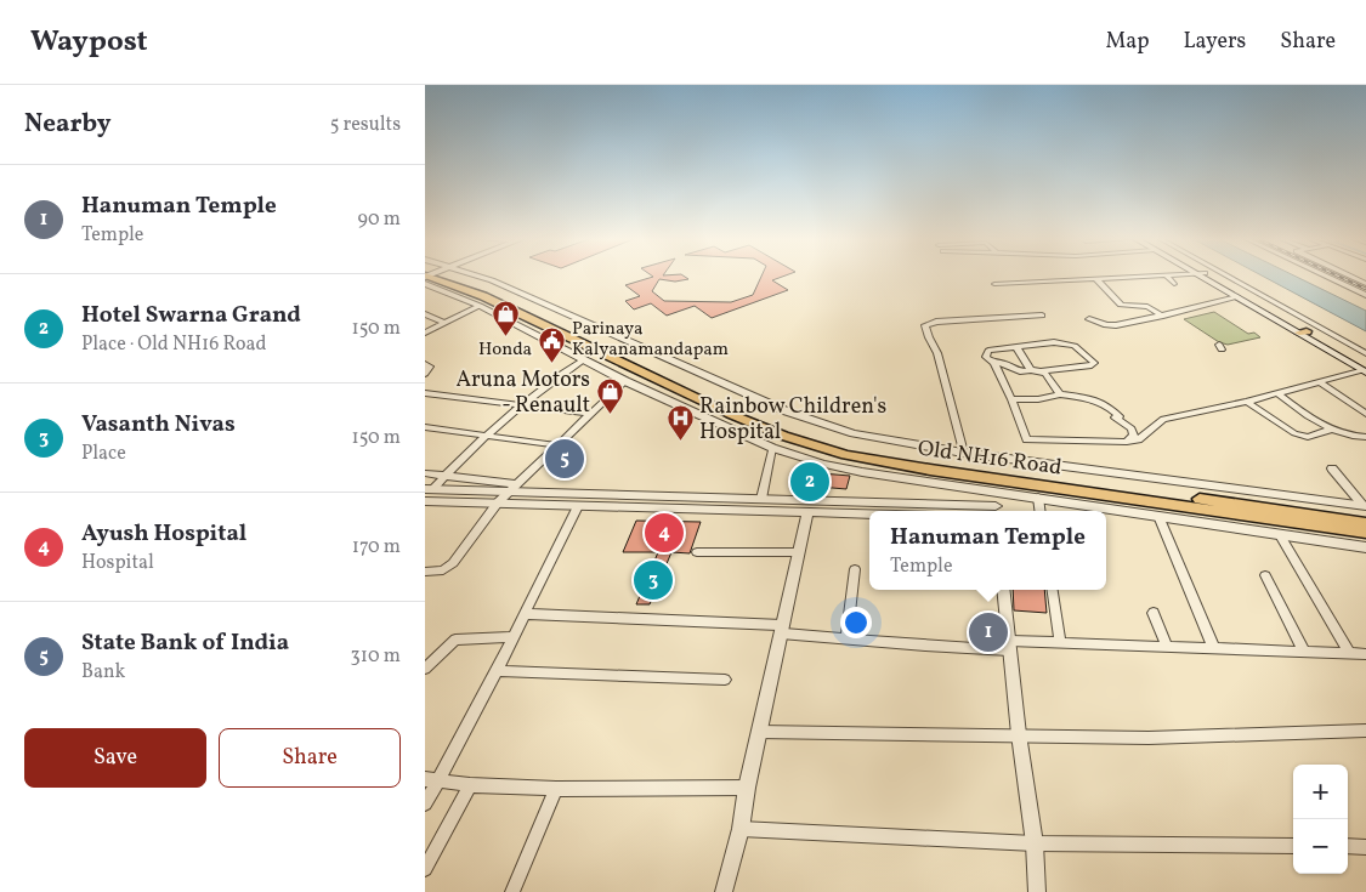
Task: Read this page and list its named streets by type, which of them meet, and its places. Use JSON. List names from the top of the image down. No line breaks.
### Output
{"streets":{"main road":["Old NH16 Road"]},"places":{"shop":["Honda","Aruna Motors - Renault"],"public building":["Parinaya Kalyanamandapam"],"hospital":["Rainbow Children's Hospital"]},"page":{"header":"Waypost","nav":["Map","Layers","Share"],"heading":["Nearby","5 results"],"list":[{"mark":"1","name":"Hanuman Temple","note":"Temple","value":"90 m"},{"mark":"2","name":"Hotel Swarna Grand","note":"Place · Old NH16 Road","value":"150 m"},{"mark":"3","name":"Vasanth Nivas","note":"Place","value":"150 m"},{"mark":"4","name":"Ayush Hospital","note":"Hospital","value":"170 m"},{"mark":"5","name":"State Bank of India","note":"Bank","value":"310 m"}],"pins":["5","2","4","3","1"],"popup":["Hanuman Temple","Temple"],"buttons":["Save","Share"],"map_buttons":["+","−"]}}
